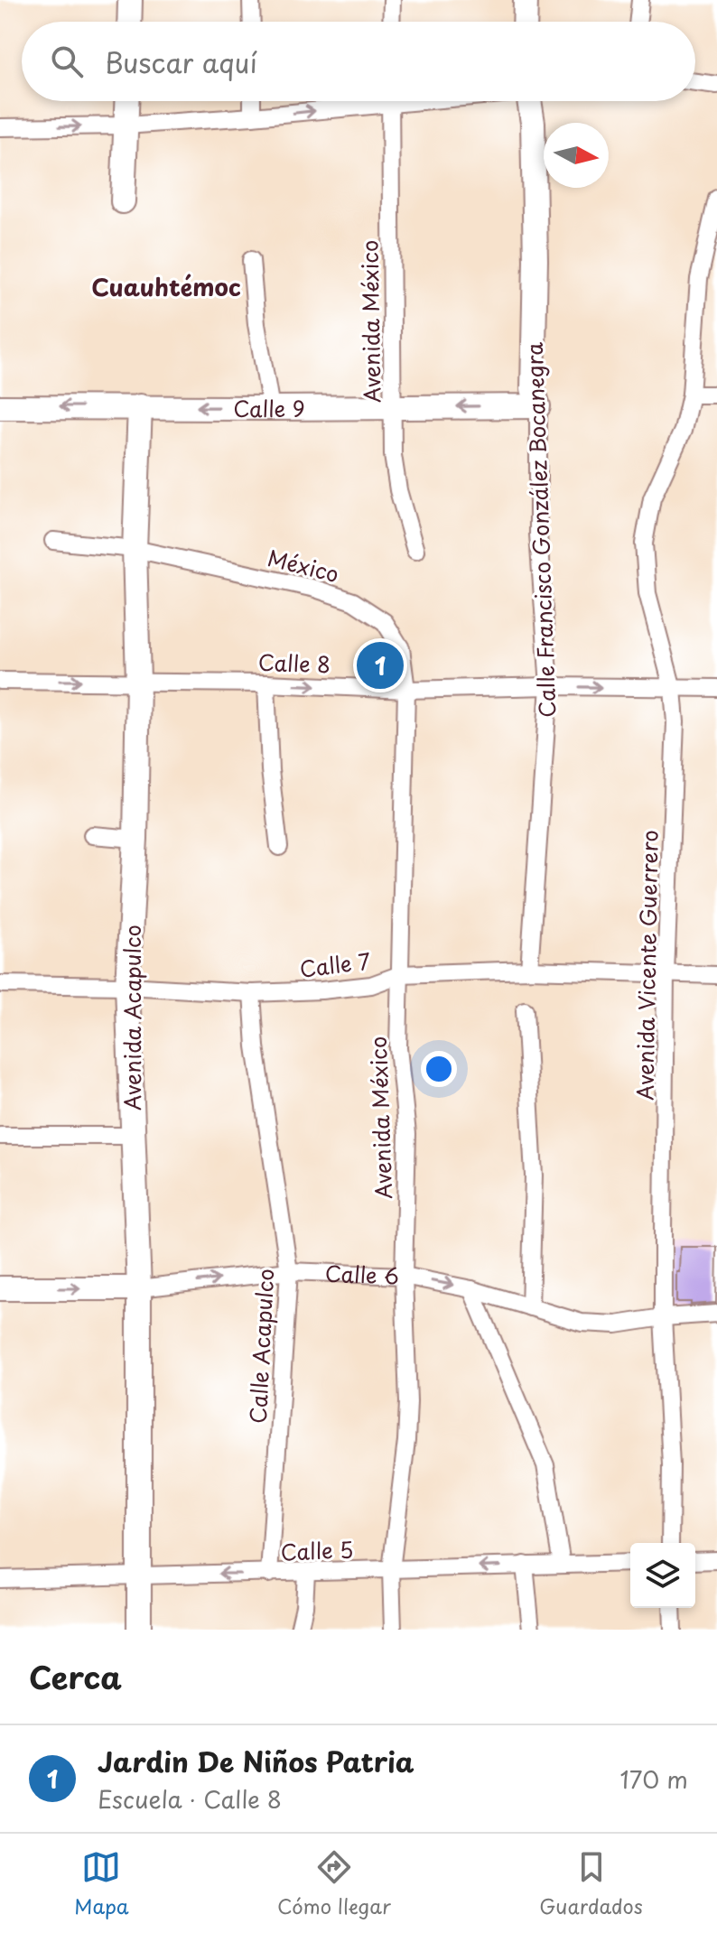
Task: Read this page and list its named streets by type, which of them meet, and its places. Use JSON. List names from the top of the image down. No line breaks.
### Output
{"streets":{"street":["Avenida México","Calle 9","Calle Francisco González Bocanegra","México","Calle 8","Calle 7","Avenida Vicente Guerrero","Avenida Acapulco","Calle 6","Calle Acapulco","Calle 5"]},"crossings":[["Avenida México","Calle 9"],["Avenida México","México"],["Avenida México","Calle 8"],["Avenida México","Calle 7"],["Avenida México","Calle 6"],["Avenida México","Calle 5"],["Calle 9","Calle Francisco González Bocanegra"],["Calle 9","Avenida Acapulco"],["Calle Francisco González Bocanegra","Calle 8"],["Calle Francisco González Bocanegra","Calle 7"],["México","Calle 8"],["México","Avenida Acapulco"],["Calle 8","Avenida Vicente Guerrero"],["Calle 8","Avenida Acapulco"],["Calle 7","Avenida Vicente Guerrero"],["Calle 7","Avenida Acapulco"],["Calle 7","Calle Acapulco"],["Avenida Vicente Guerrero","Calle 6"],["Avenida Acapulco","Calle 6"],["Avenida Acapulco","Calle 5"],["Calle 6","Calle Acapulco"],["Calle Acapulco","Calle 5"]],"one_way":["Calle 9","Calle 8","Calle 5"],"districts":["Cuauhtémoc"],"north":"right","page":{"search":"Buscar aquí","pins":"1","heading":"Cerca","list":[{"mark":"1","name":"Jardin De Niños Patria","note":"Escuela · Calle 8","value":"170 m"}],"nav":["Mapa","Cómo llegar","Guardados"]}}
